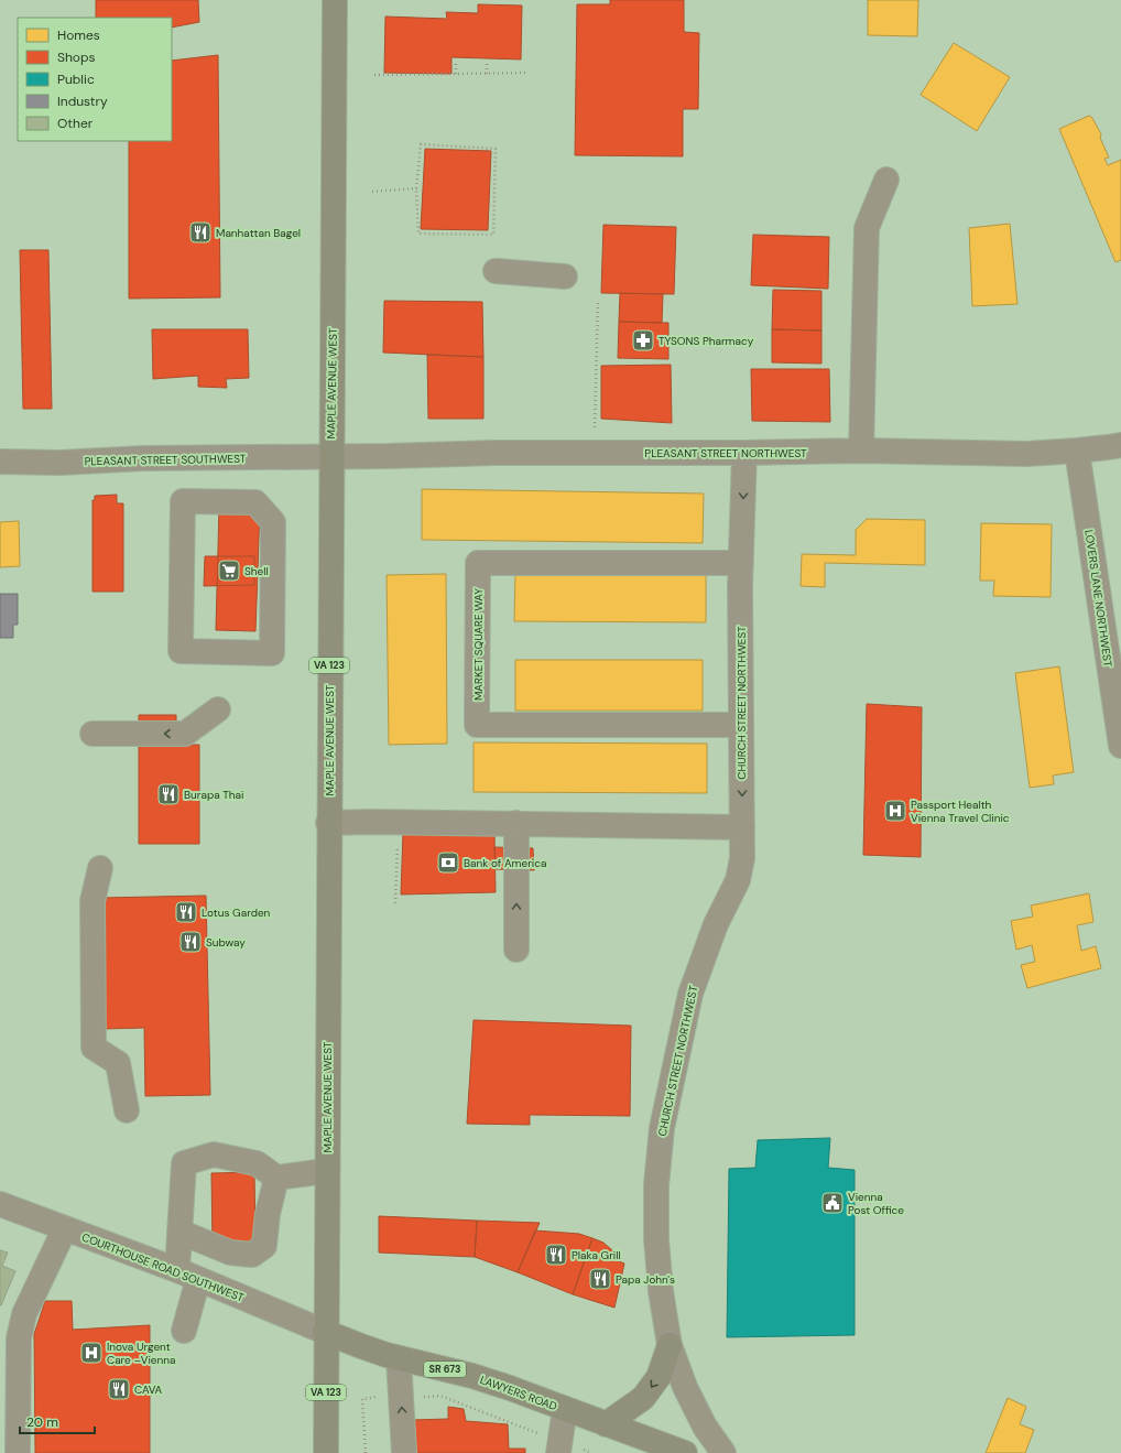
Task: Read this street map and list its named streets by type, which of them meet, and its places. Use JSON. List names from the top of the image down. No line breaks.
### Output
{"streets":{"main road":["MAPLE AVENUE WEST","VA 123","SR 673","LAWYERS ROAD"],"street":["PLEASANT STREET NORTHWEST","PLEASANT STREET SOUTHWEST","LOVERS LANE NORTHWEST","MARKET SQUARE WAY","CHURCH STREET NORTHWEST","COURTHOUSE ROAD SOUTHWEST"]},"crossings":[["MAPLE AVENUE WEST","PLEASANT STREET NORTHWEST"],["MAPLE AVENUE WEST","PLEASANT STREET SOUTHWEST"],["MAPLE AVENUE WEST","COURTHOUSE ROAD SOUTHWEST"],["MAPLE AVENUE WEST","LAWYERS ROAD"],["PLEASANT STREET NORTHWEST","PLEASANT STREET SOUTHWEST"],["PLEASANT STREET NORTHWEST","LOVERS LANE NORTHWEST"],["PLEASANT STREET NORTHWEST","CHURCH STREET NORTHWEST"],["MARKET SQUARE WAY","CHURCH STREET NORTHWEST"],["COURTHOUSE ROAD SOUTHWEST","LAWYERS ROAD"]],"places":{"restaurant":["Manhattan Bagel","Burapa Thai","Lotus Garden","Subway","Plaka Grill","Papa John's","CAVA"],"pharmacy":["TYSONS Pharmacy"],"supermarket":["Shell"],"hospital":["Passport Health Vienna Travel Clinic","Inova Urgent Care –Vienna"],"bank":["Bank of America"],"public building":["Vienna Post Office"]},"legend":["Homes","Shops","Public","Industry","Other"],"scale_bar":"20 m"}
